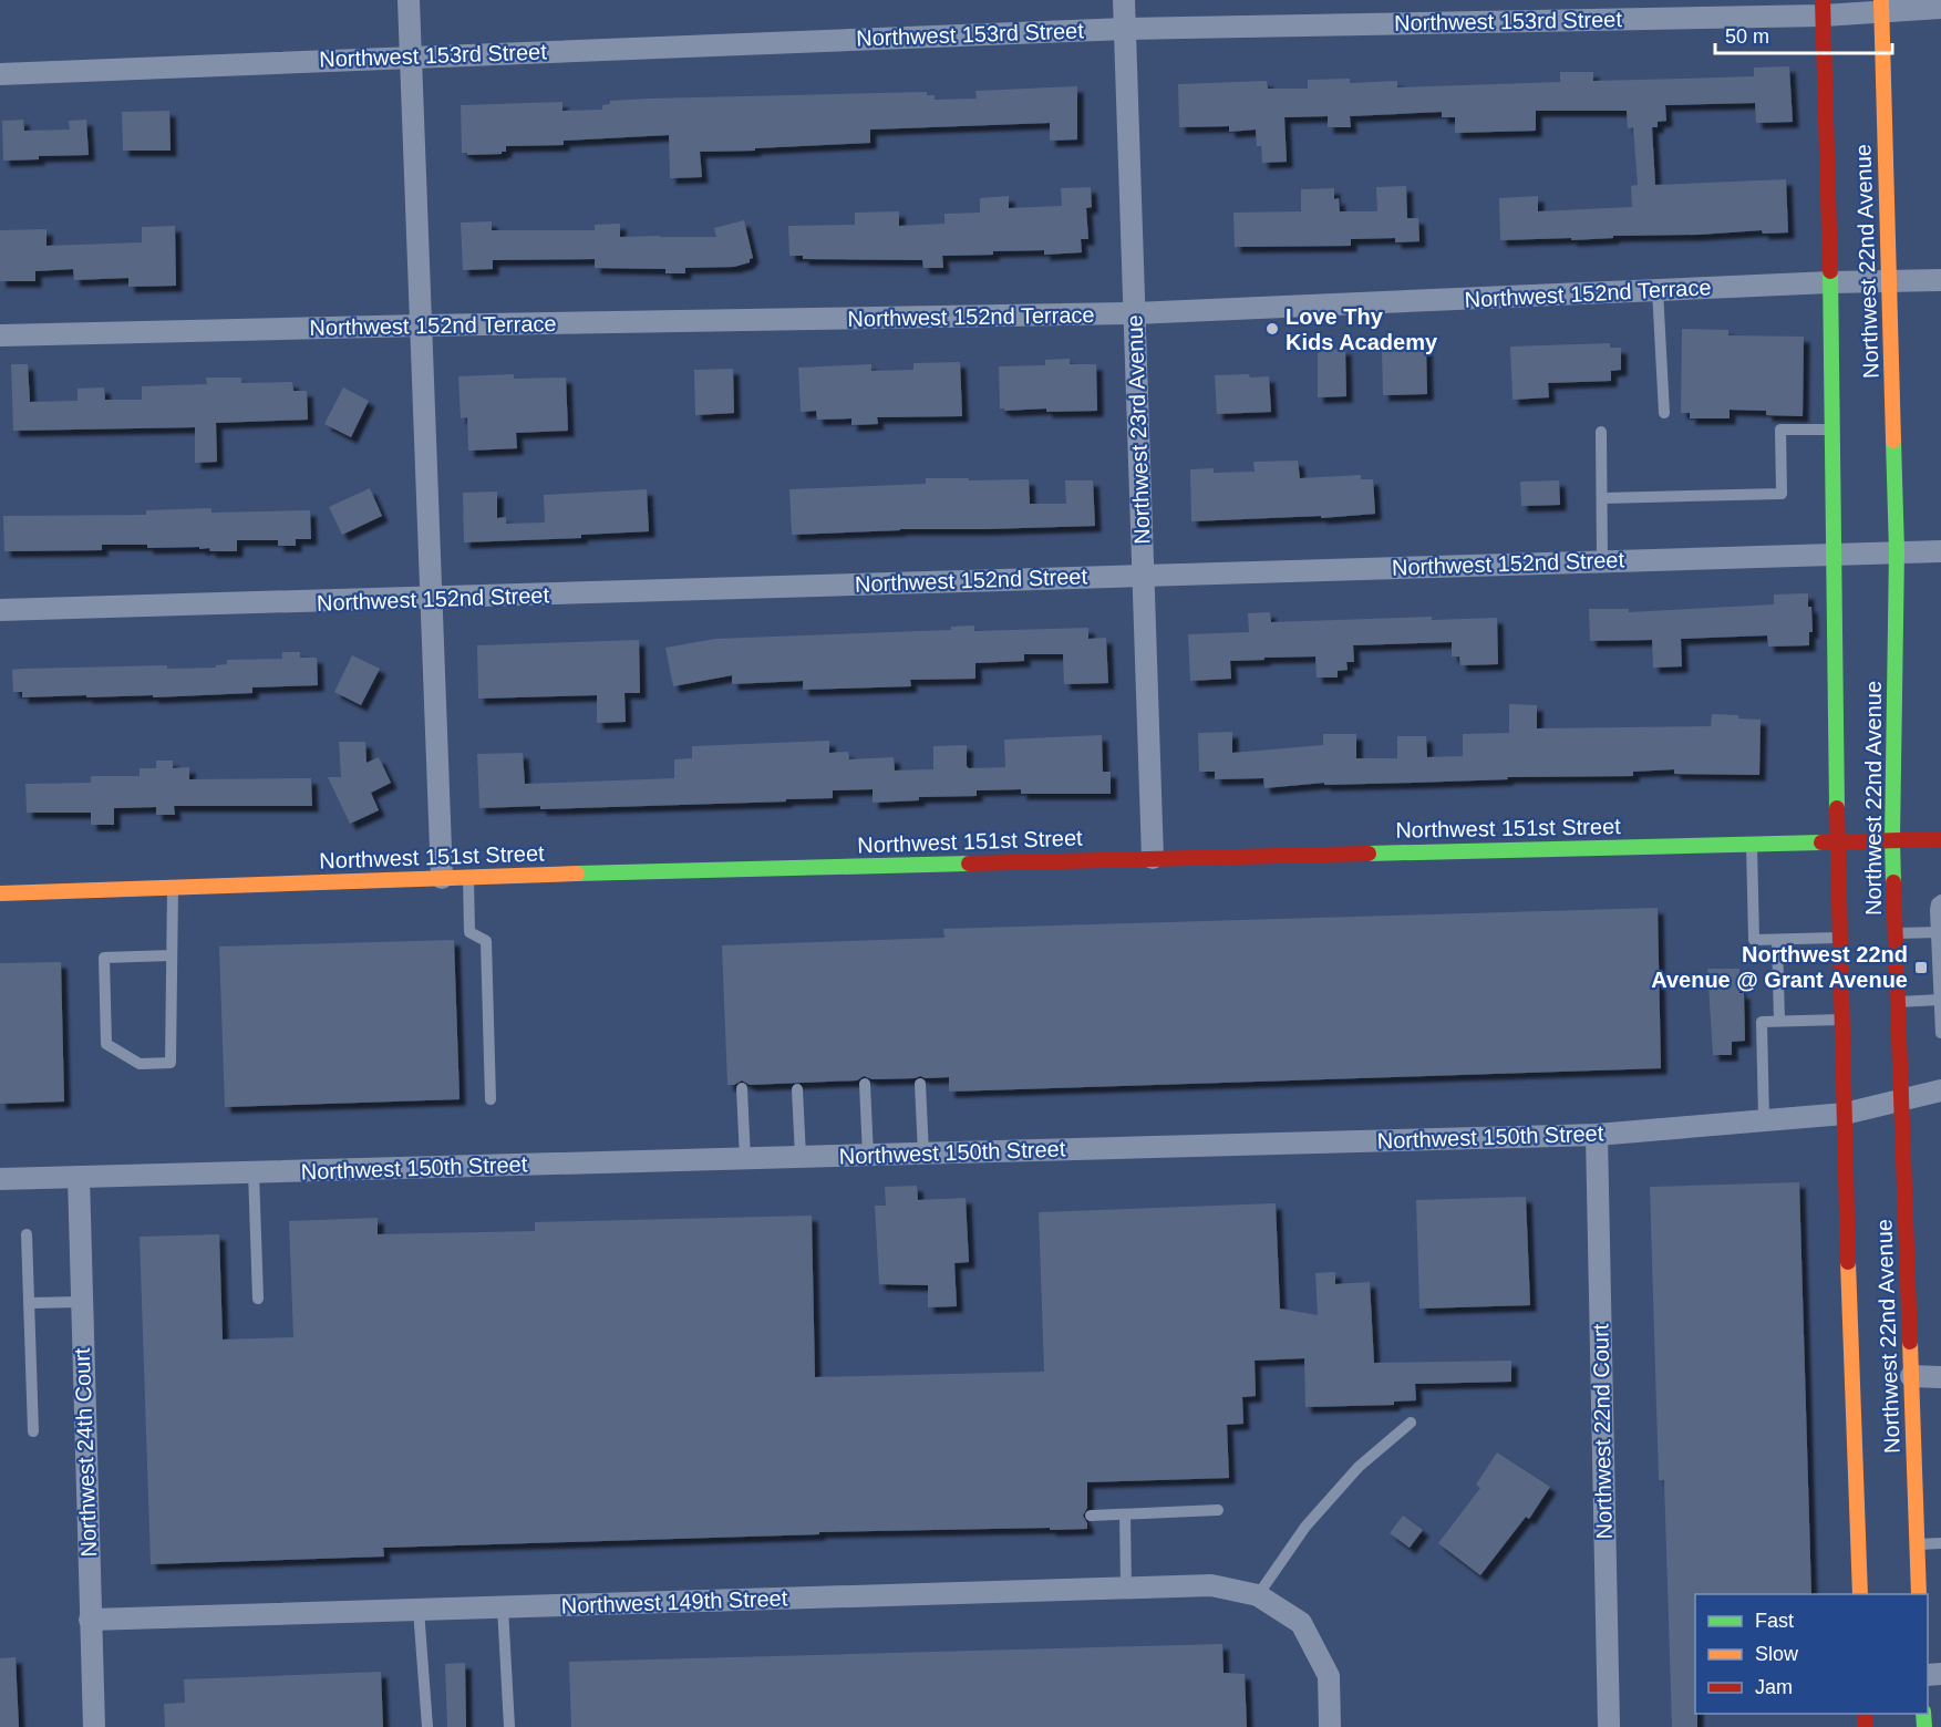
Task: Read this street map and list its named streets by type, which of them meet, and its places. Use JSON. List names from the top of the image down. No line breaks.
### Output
{"streets":{"main road":["Northwest 22nd Avenue","Northwest 151st Street"],"street":["Northwest 153rd Street","Northwest 152nd Terrace","Northwest 23rd Avenue","Northwest 152nd Street","Northwest 150th Street","Northwest 22nd Court","Northwest 24th Court","Northwest 149th Street"]},"crossings":[["Northwest 153rd Street","Northwest 22nd Avenue"],["Northwest 153rd Street","Northwest 23rd Avenue"],["Northwest 22nd Avenue","Northwest 152nd Terrace"],["Northwest 22nd Avenue","Northwest 152nd Street"],["Northwest 22nd Avenue","Northwest 151st Street"],["Northwest 22nd Avenue","Northwest 150th Street"],["Northwest 152nd Terrace","Northwest 23rd Avenue"],["Northwest 23rd Avenue","Northwest 152nd Street"],["Northwest 23rd Avenue","Northwest 151st Street"],["Northwest 150th Street","Northwest 22nd Court"],["Northwest 150th Street","Northwest 24th Court"],["Northwest 24th Court","Northwest 149th Street"]],"places":{"other":["Love Thy Kids Academy"],"transit":["Northwest 22nd Avenue @ Grant Avenue"]},"legend":["Fast","Slow","Jam"],"scale_bar":"50 m"}
